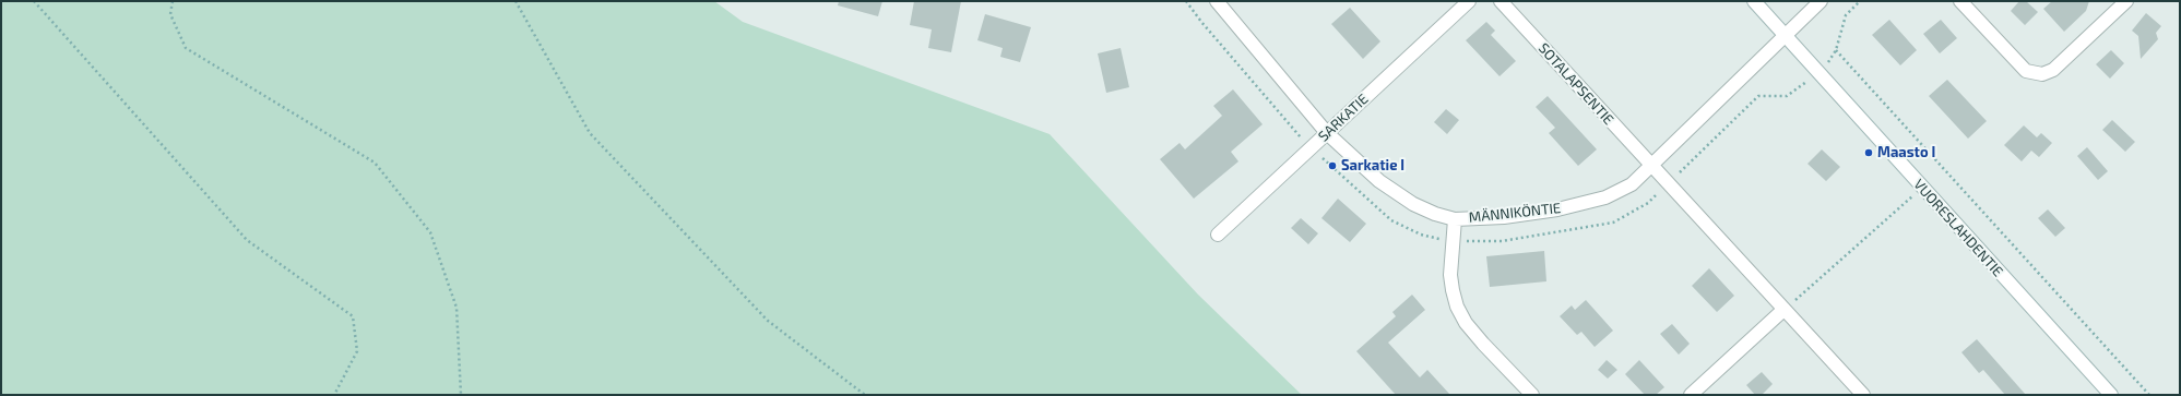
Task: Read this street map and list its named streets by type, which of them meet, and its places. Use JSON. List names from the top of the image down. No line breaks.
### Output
{"streets":{"street":["SOTALAPSENTIE","SARKATIE","MÄNNIKÖNTIE","VUORESLAHDENTIE"]},"crossings":[["SOTALAPSENTIE","MÄNNIKÖNTIE"],["SARKATIE","MÄNNIKÖNTIE"],["MÄNNIKÖNTIE","VUORESLAHDENTIE"]],"places":["Maasto I","Sarkatie I"]}
